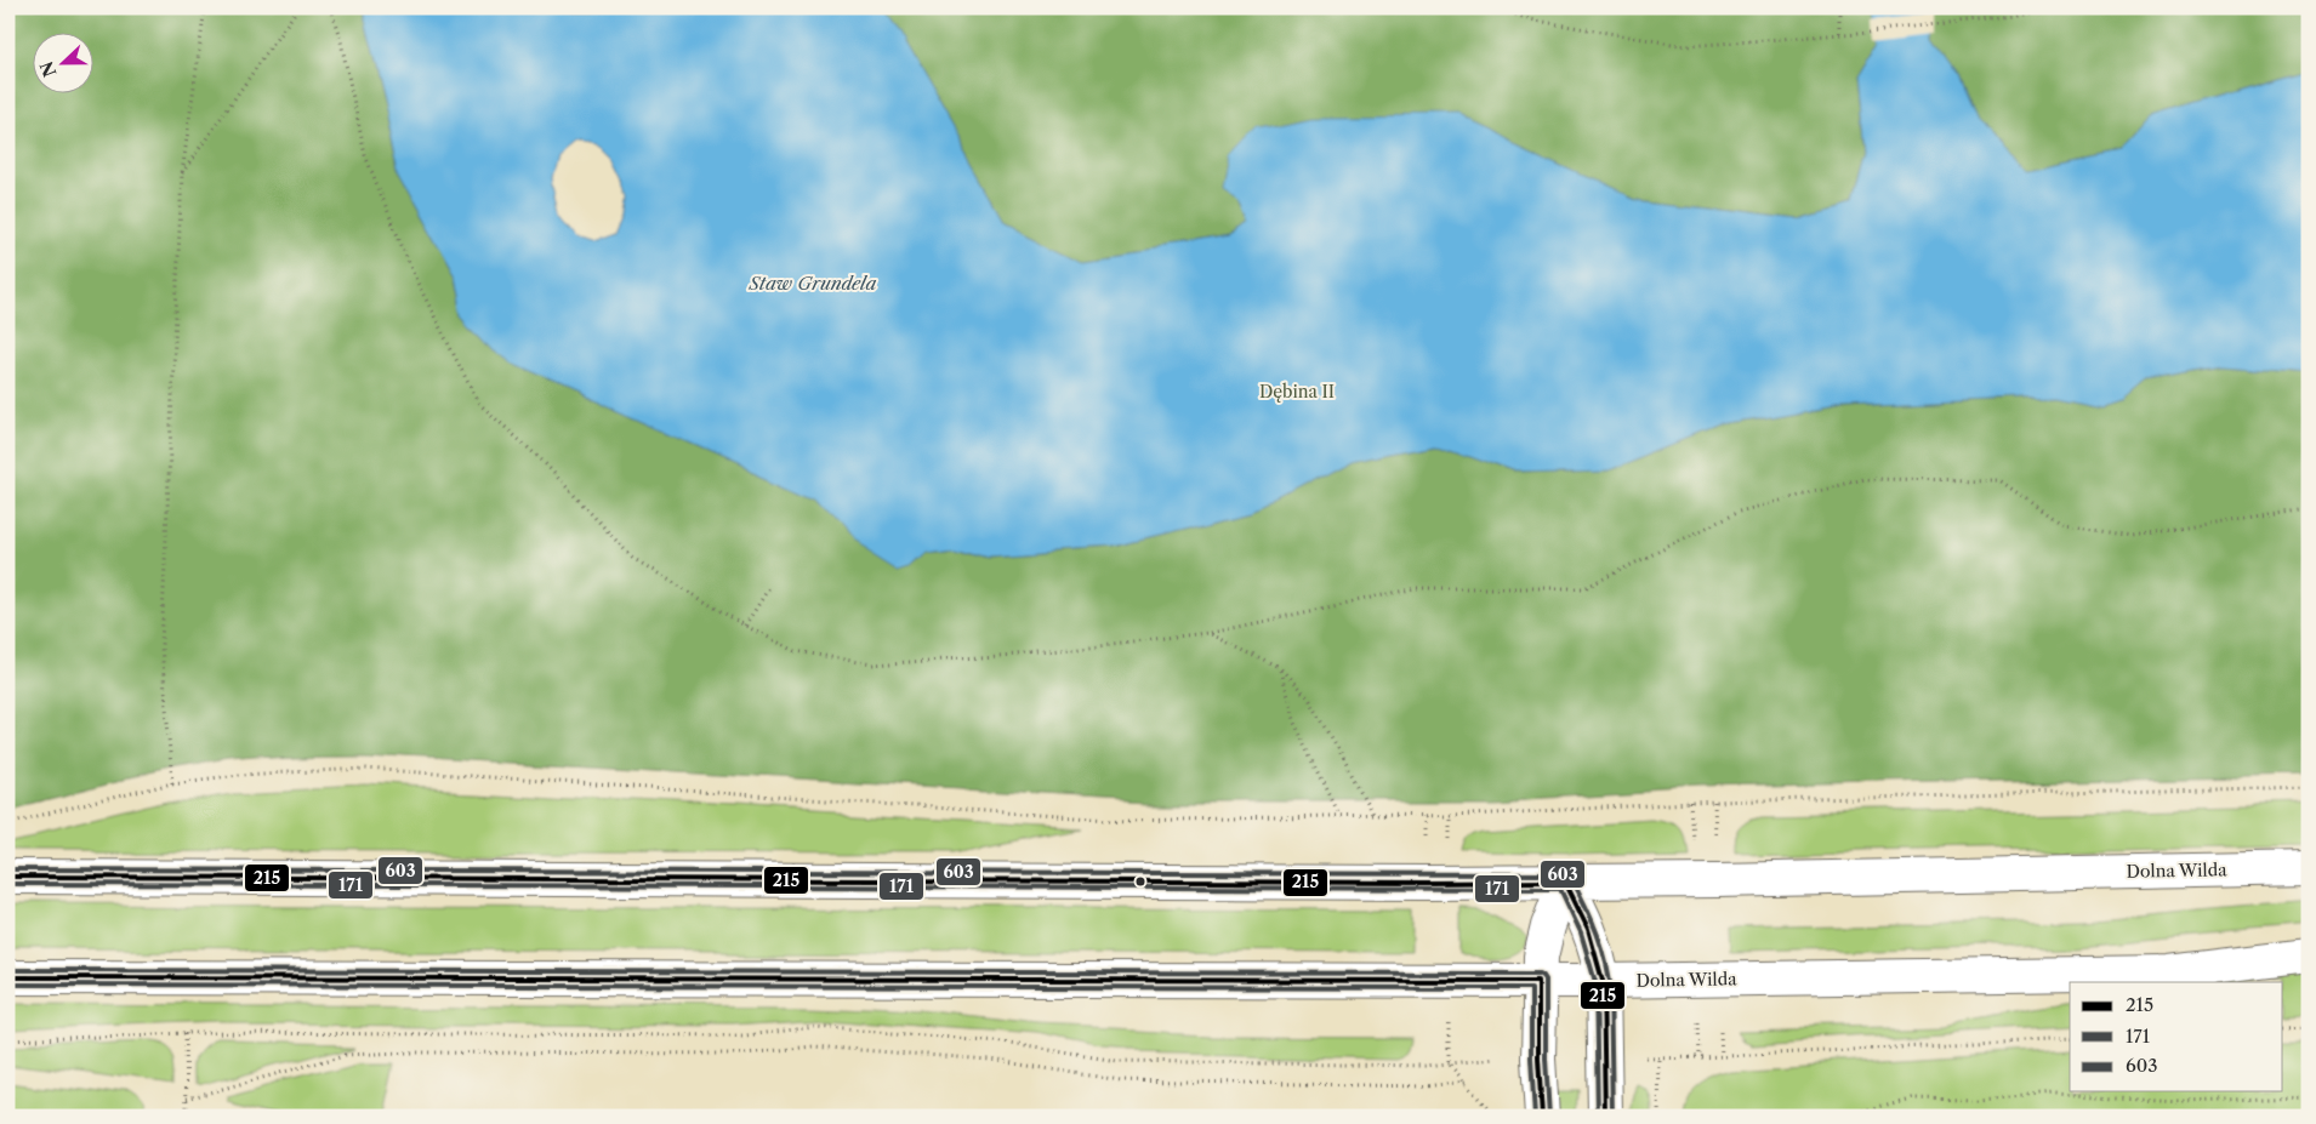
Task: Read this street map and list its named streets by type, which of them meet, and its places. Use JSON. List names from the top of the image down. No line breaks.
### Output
{"streets":{"main road":["Dolna Wilda"]},"water":["Staw Grundela"],"parks":["Dębina II"],"lines":["transit line 603","transit line 215","transit line 171"],"legend":["215","171","603"],"north":"left"}
